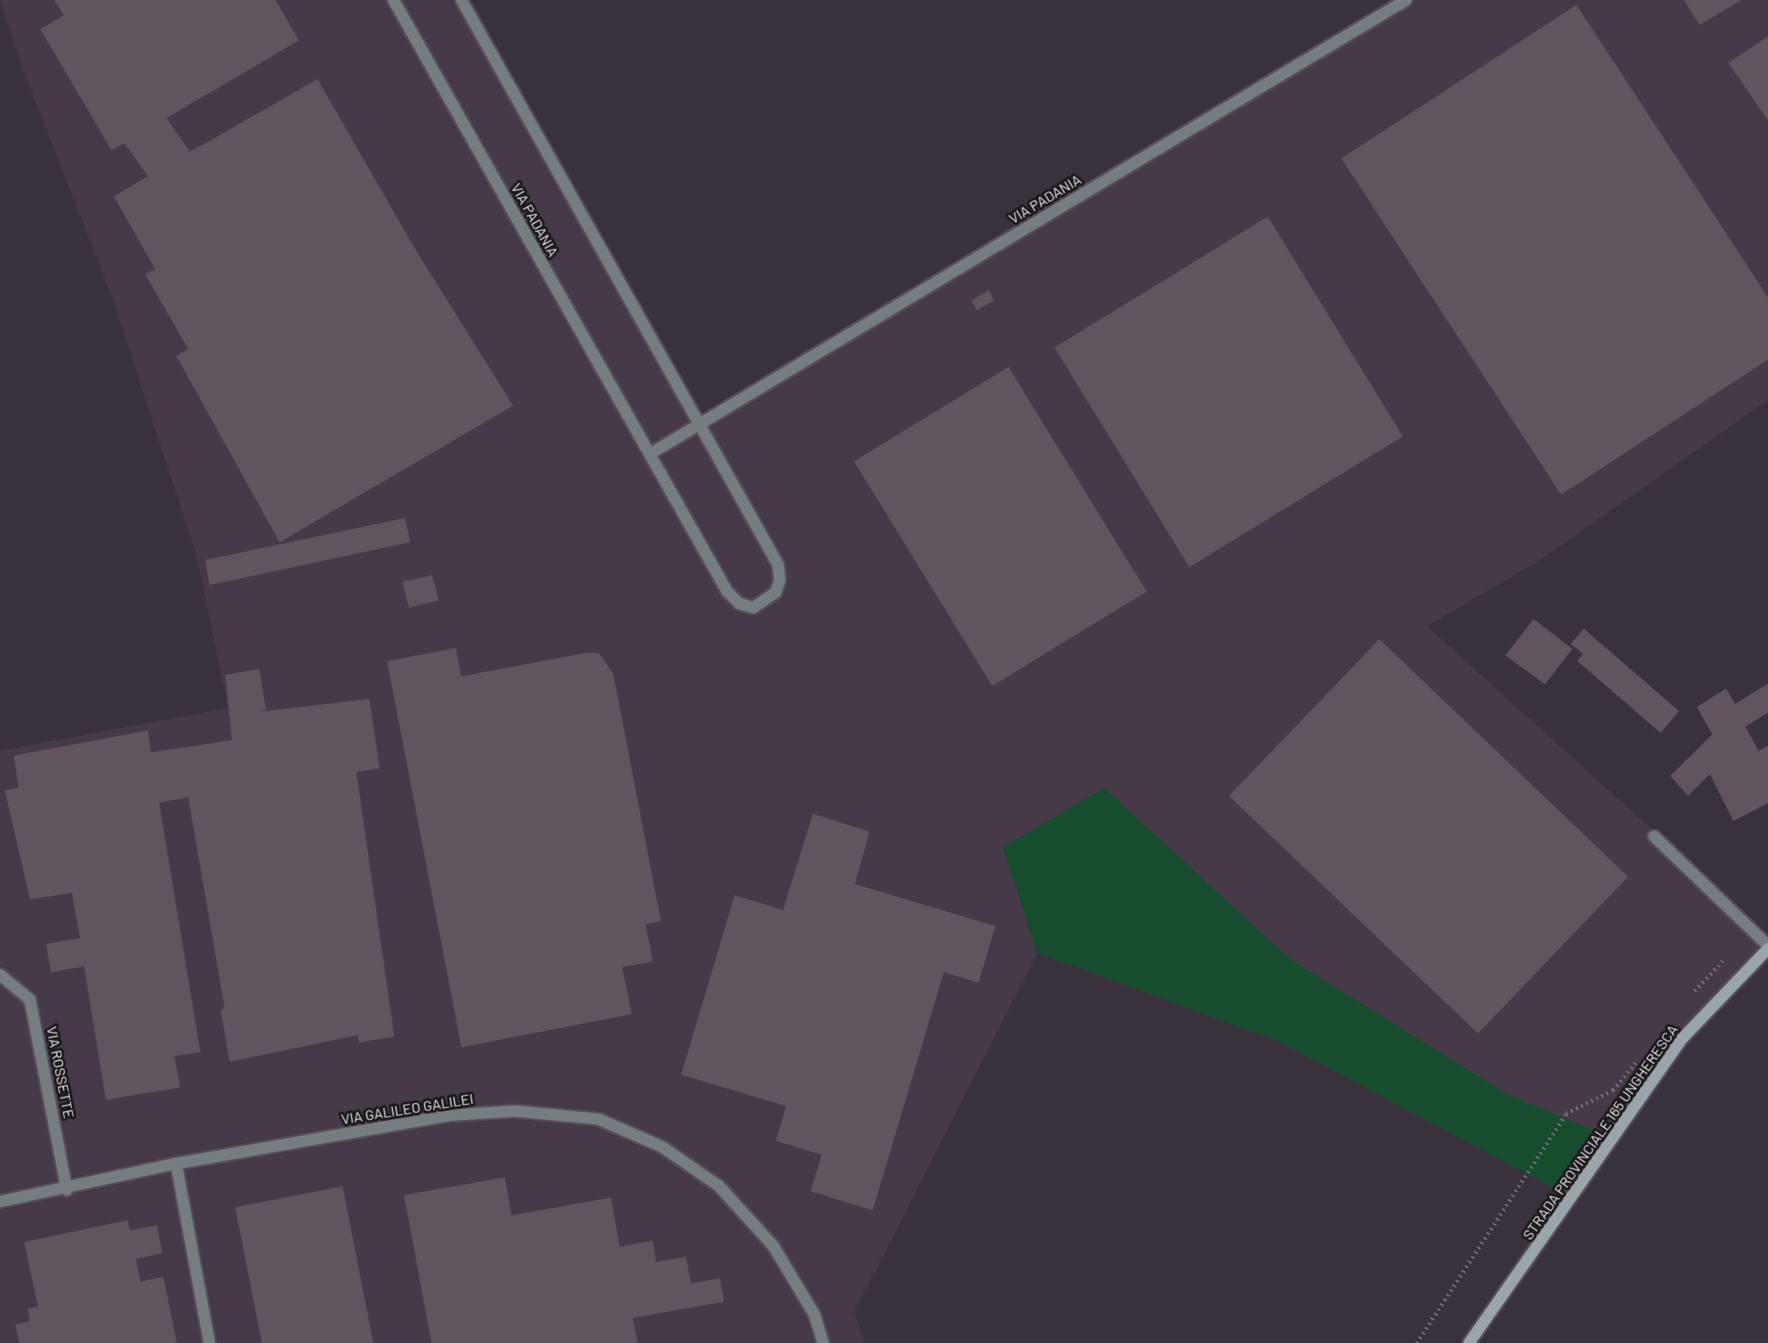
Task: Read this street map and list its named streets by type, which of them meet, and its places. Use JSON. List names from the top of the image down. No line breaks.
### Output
{"streets":{"main road":["STRADA PROVINCIALE 165 UNGHERESCA"],"street":["VIA PADANIA","VIA ROSSETTE","VIA GALILEO GALILEI"]},"crossings":[["VIA ROSSETTE","VIA GALILEO GALILEI"]]}
